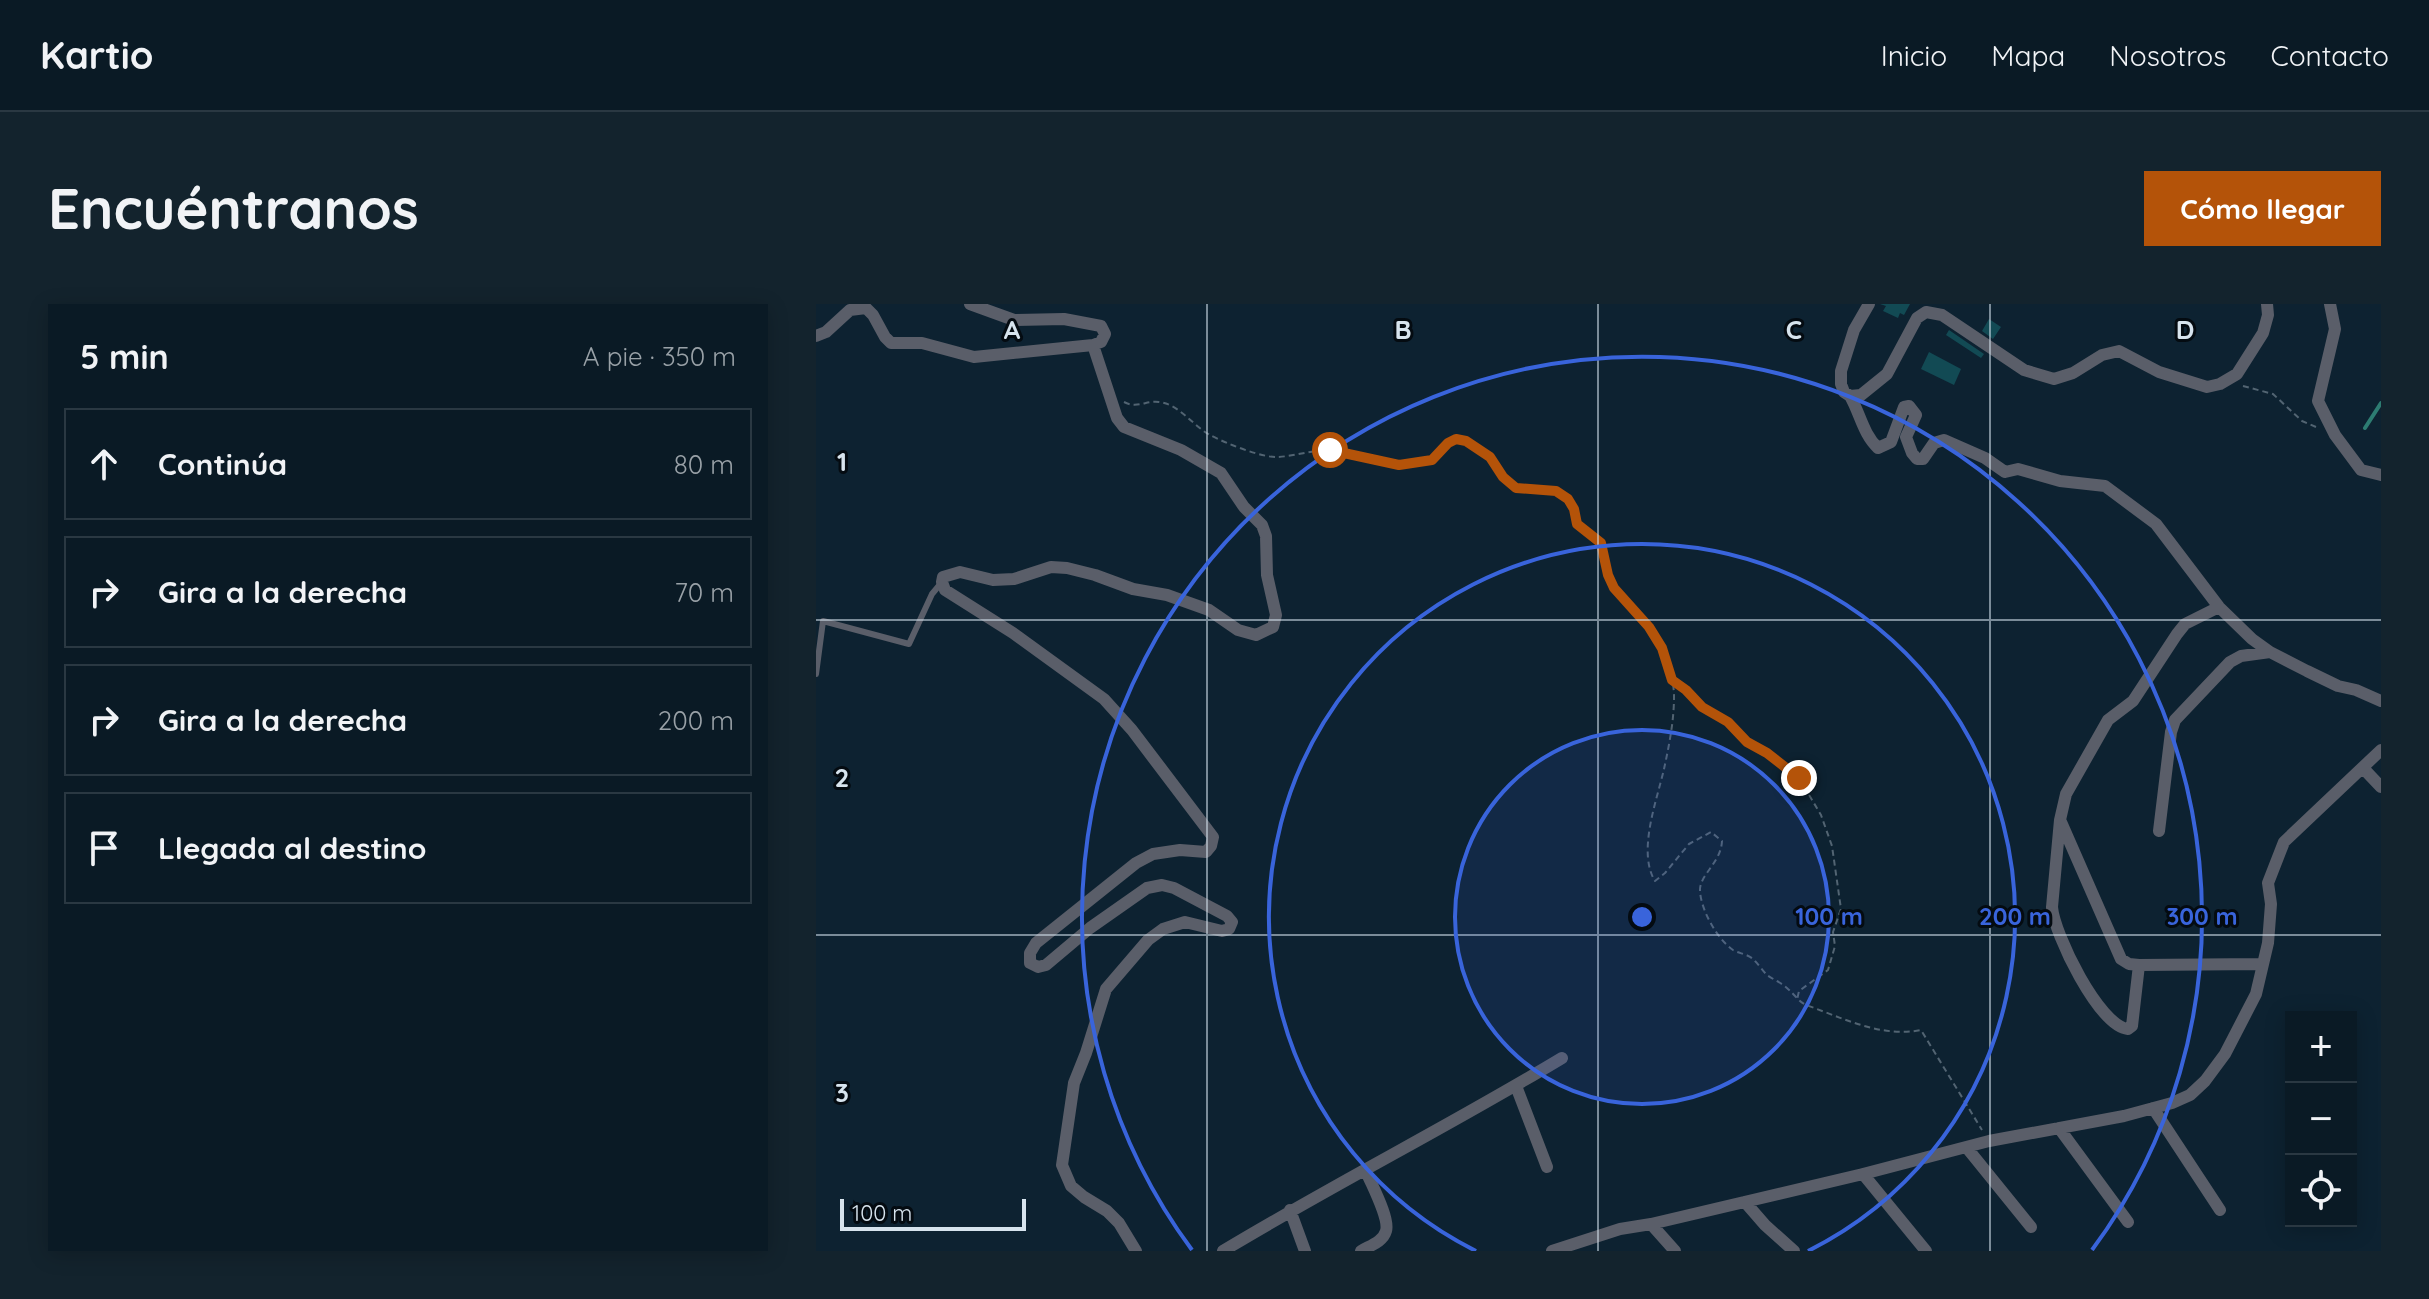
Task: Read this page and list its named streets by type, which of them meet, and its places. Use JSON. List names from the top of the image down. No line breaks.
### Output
{"scale_bar":"100 m","page":{"header":"Kartio","nav":["Inicio","Mapa","Nosotros","Contacto"],"buttons":"Cómo llegar","title":"Encuéntranos","heading":["5 min","A pie · 350 m"],"list":[["Continúa","80 m"],["Gira a la derecha","70 m"],["Gira a la derecha","200 m"],"Llegada al destino"],"map_buttons":["+","−"],"scale":"100 m"},"grid":{"columns":["A","B","C","D"],"rows":["1","2","3"]},"rings":["100 m","200 m","300 m"]}
